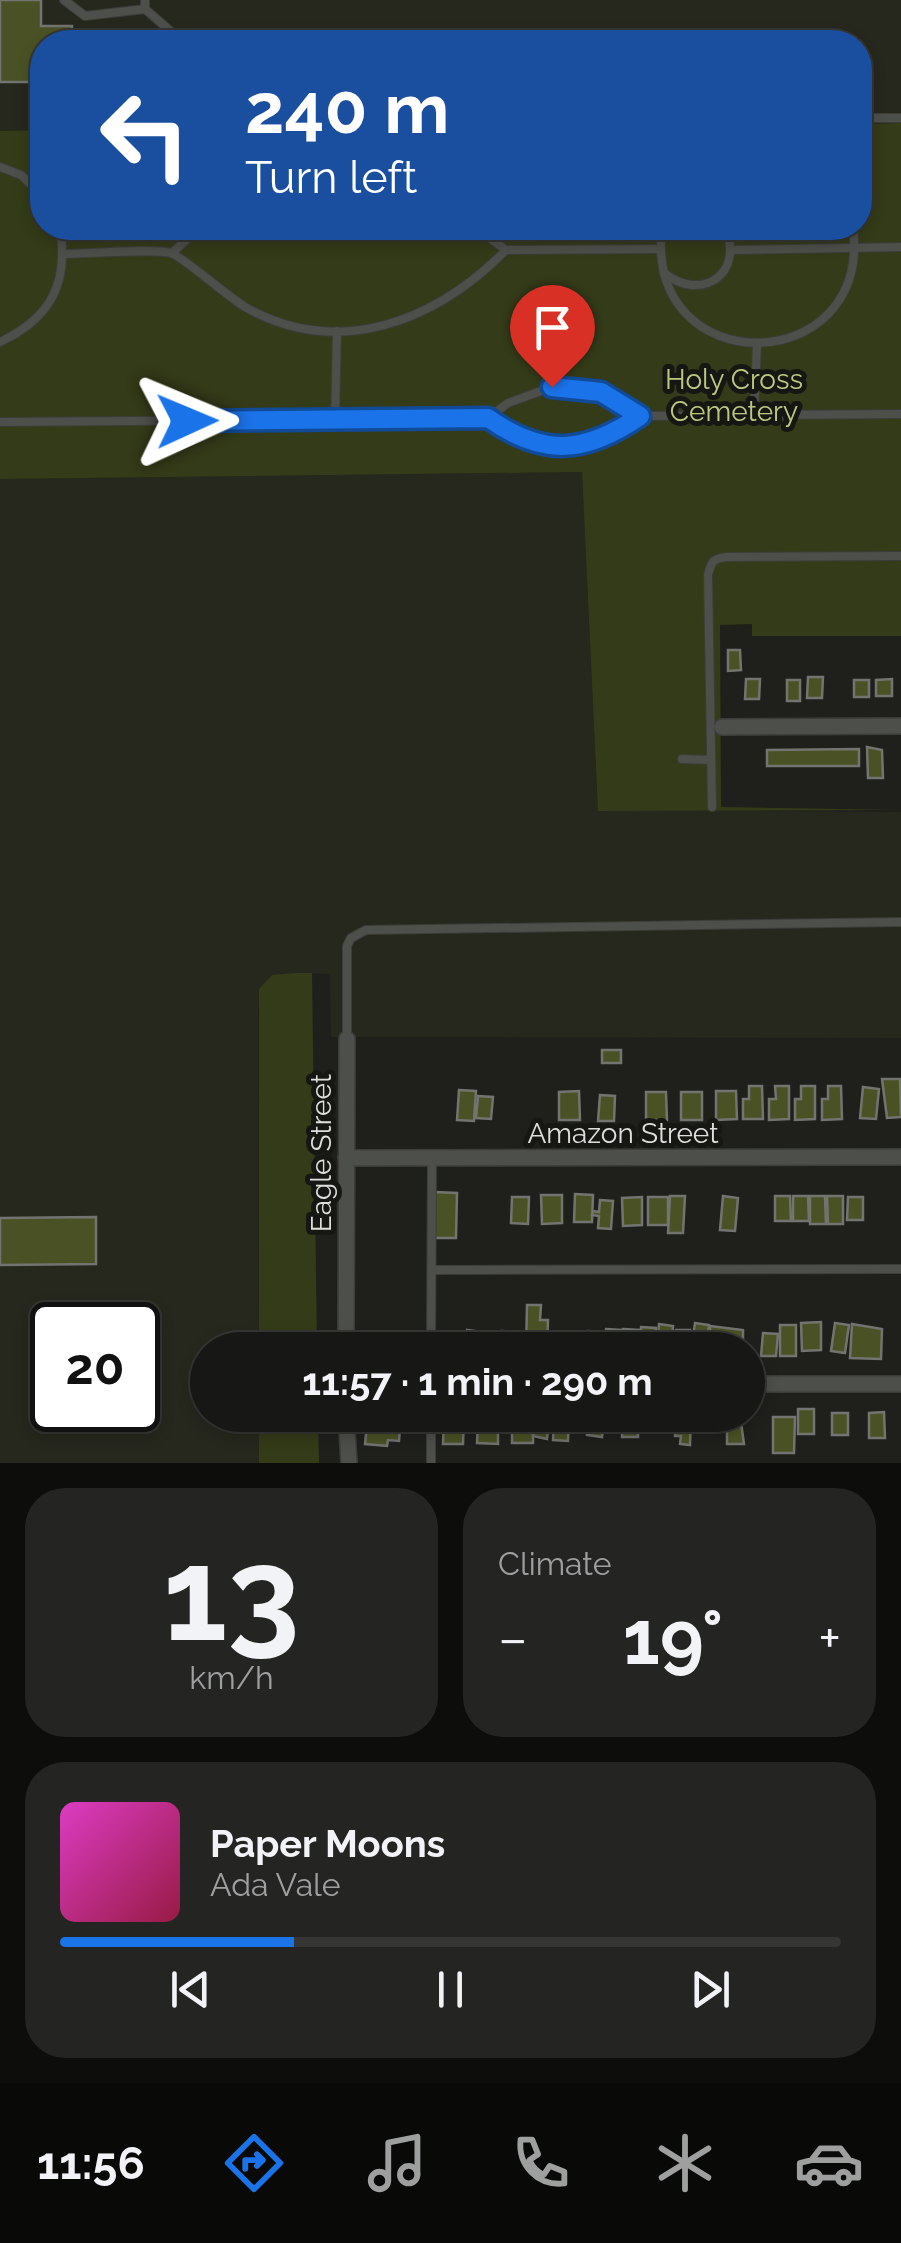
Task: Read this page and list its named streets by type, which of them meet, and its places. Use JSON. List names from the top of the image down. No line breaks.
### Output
{"streets":{"street":["Amazon Street","Eagle Street"]},"crossings":[["Amazon Street","Eagle Street"]],"parks":["Holy Cross Cemetery"],"page":{"turn":["240 m","Turn left"],"limit":"20","trip":"11:57 · 1 min · 290 m","tile":[["13","km/h"],"Climate"],"heat":["−","19°","+"],"song":["Paper Moons","Ada Vale"],"tabs":"11:56"}}
